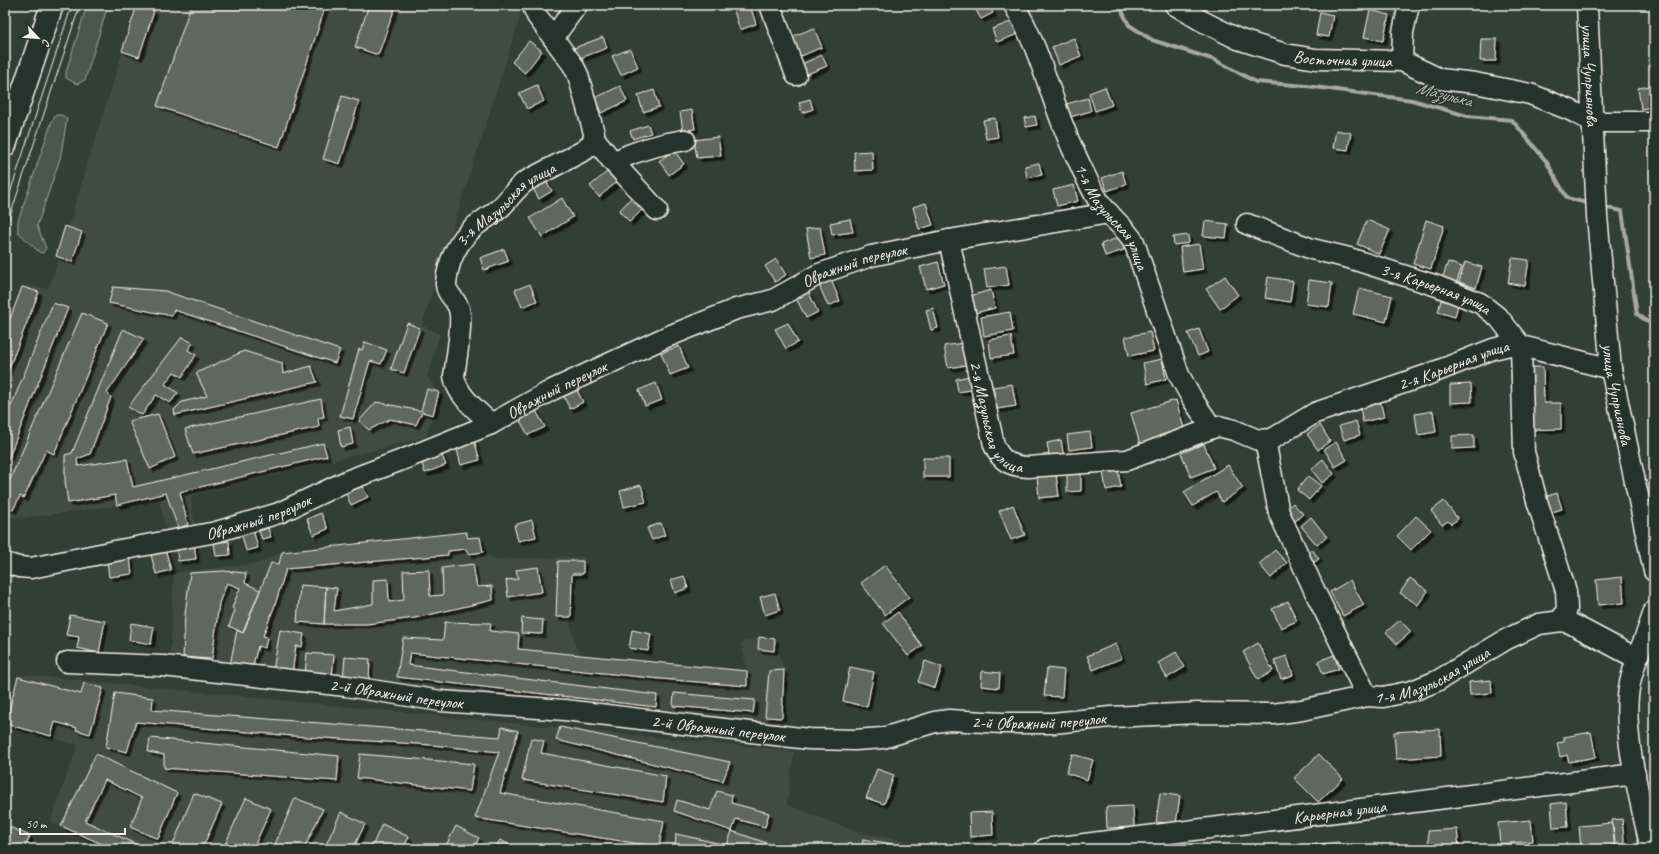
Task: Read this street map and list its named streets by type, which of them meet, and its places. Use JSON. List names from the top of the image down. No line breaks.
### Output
{"streets":{"street":["Восточная улица","улица Чуприянова","3-я Мазульская улица","1-я Мазульская улица","Овражный переулок","3-я Карьерная улица","2-я Карьерная улица","2-я Мазульская улица","2-й Овражный переулок","Карьерная улица"]},"crossings":[["Восточная улица","улица Чуприянова"],["3-я Мазульская улица","Овражный переулок"],["1-я Мазульская улица","Овражный переулок"],["1-я Мазульская улица","2-я Карьерная улица"],["1-я Мазульская улица","2-я Мазульская улица"],["1-я Мазульская улица","2-й Овражный переулок"],["Овражный переулок","2-я Мазульская улица"],["3-я Карьерная улица","2-я Карьерная улица"]],"water":["Мазулька"],"scale_bar":"50 m","north":"bottom right"}
